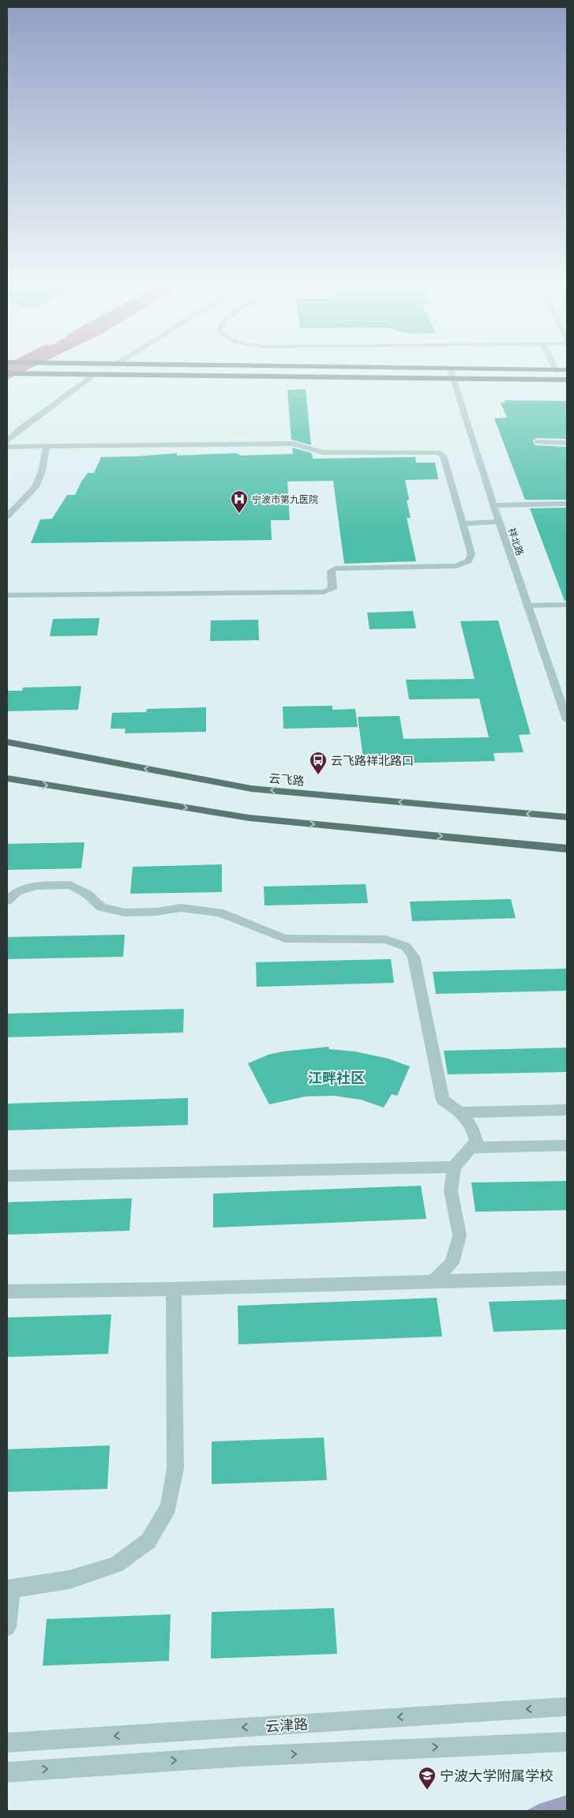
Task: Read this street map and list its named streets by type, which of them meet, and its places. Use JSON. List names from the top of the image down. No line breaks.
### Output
{"streets":{"main road":["云飞路"],"street":["祥北路","云津路"]},"districts":["江畔社区"],"places":{"hospital":["宁波市第九医院"],"bus stop":["云飞路祥北路口"],"school or university":["宁波大学附属学校"]}}
